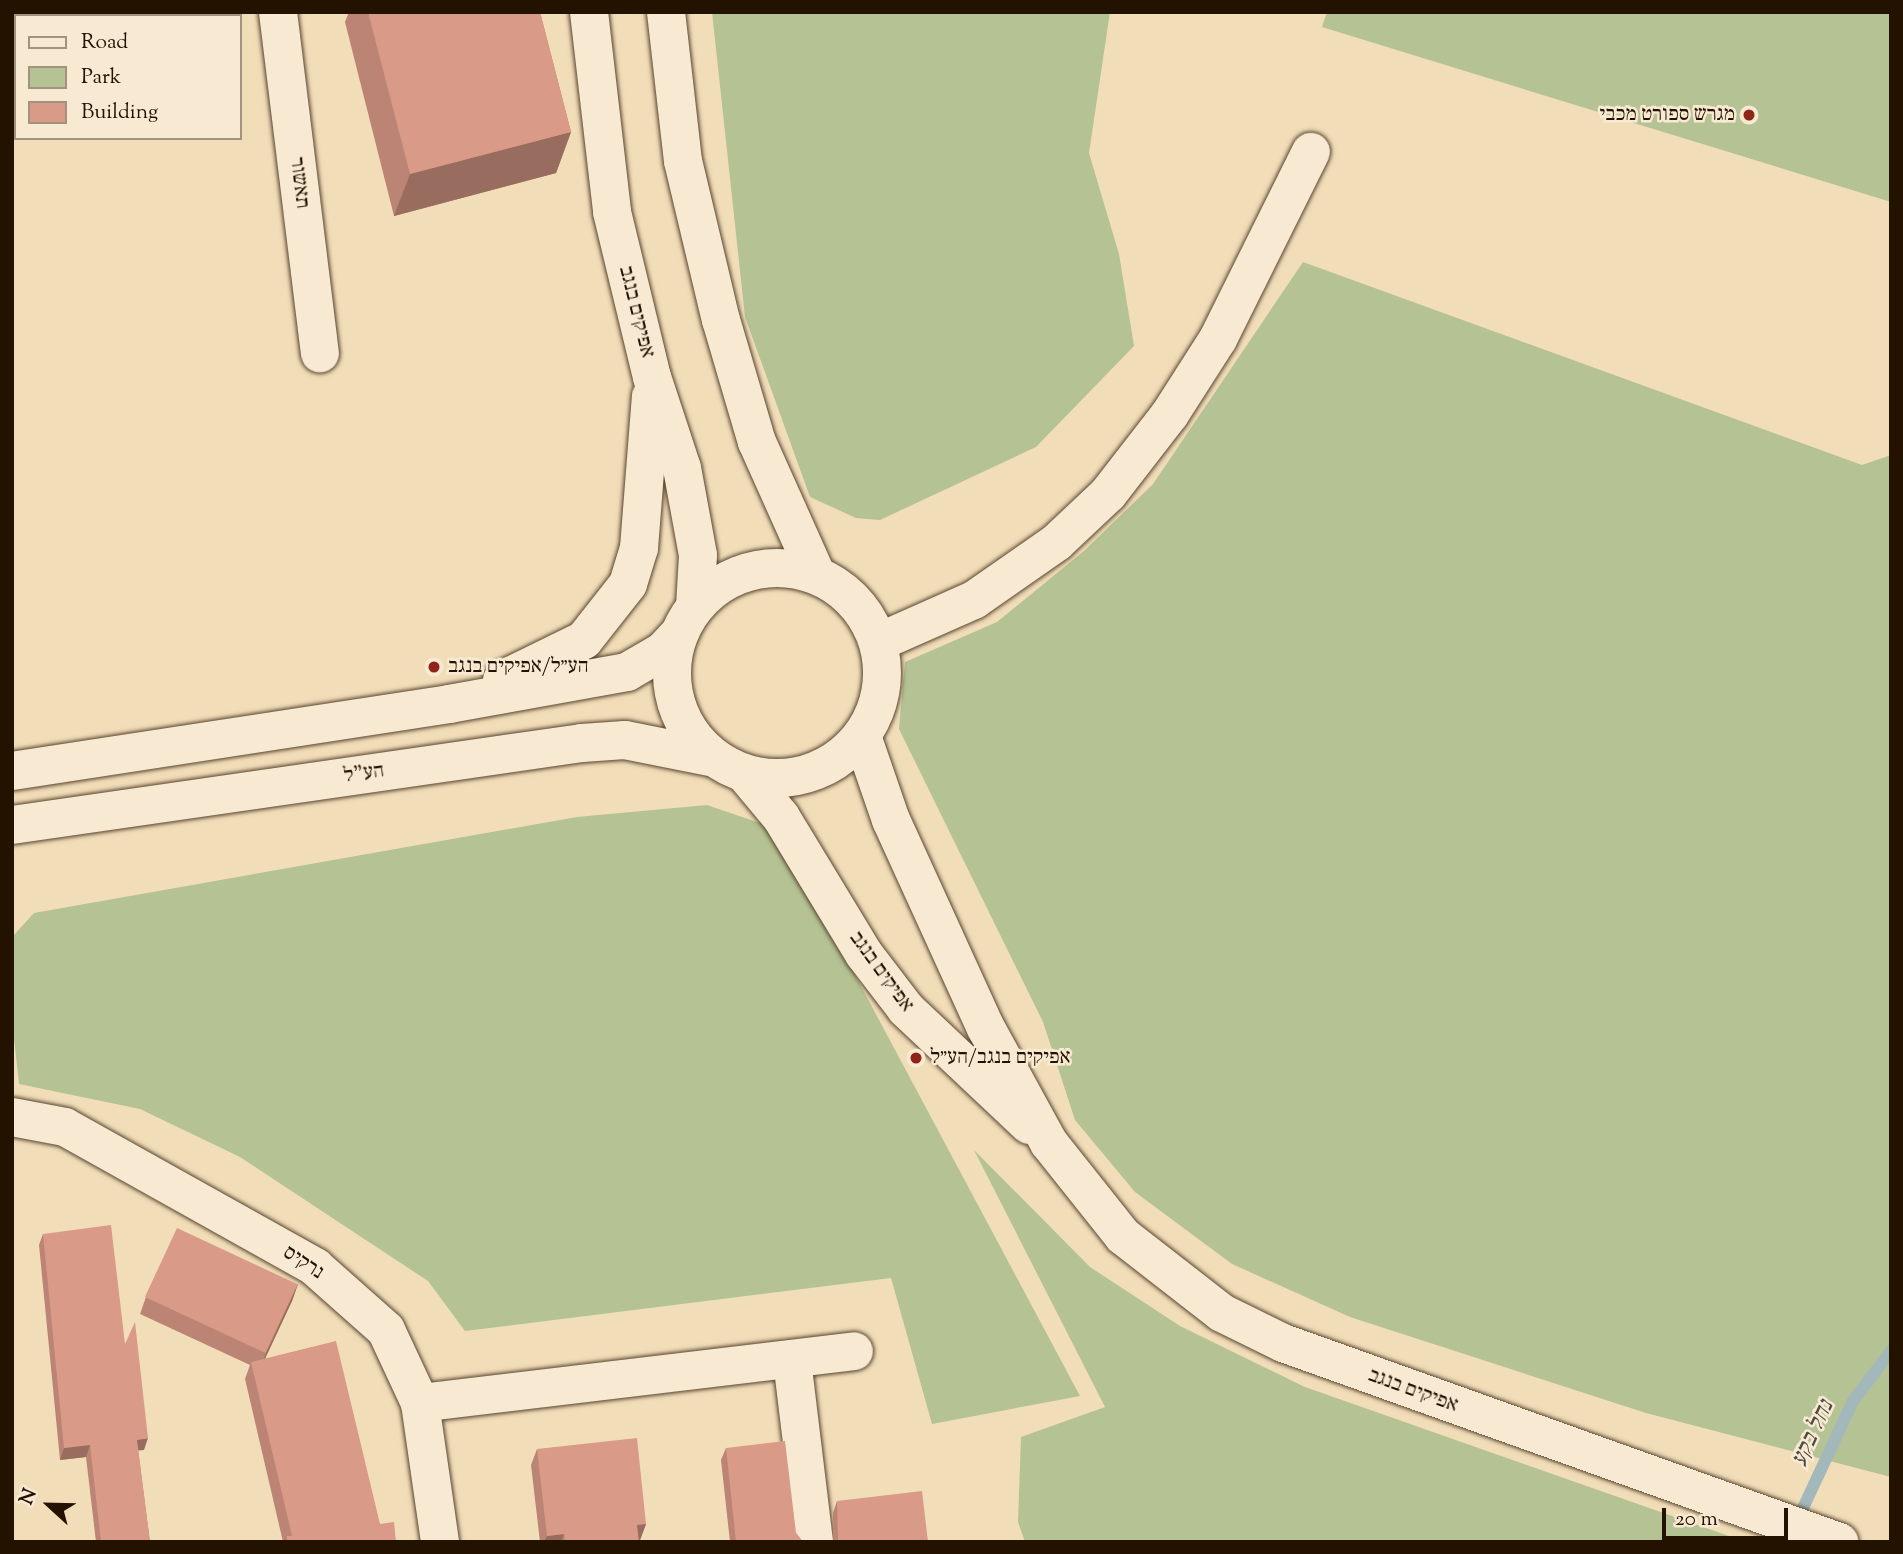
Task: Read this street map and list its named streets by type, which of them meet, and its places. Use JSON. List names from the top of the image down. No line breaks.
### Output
{"streets":{"street":["תאשור","אפיקים בנגב","הע\"ל","נרקיס"]},"crossings":[["אפיקים בנגב","הע\"ל"]],"water":["נחל בקע"],"places":["מגרש ספורט מכבי","הע״ל/אפיקים בנגב","אפיקים בנגב/הע״ל"],"legend":["Road","Park","Building"],"scale_bar":"20 m","north":"left"}
